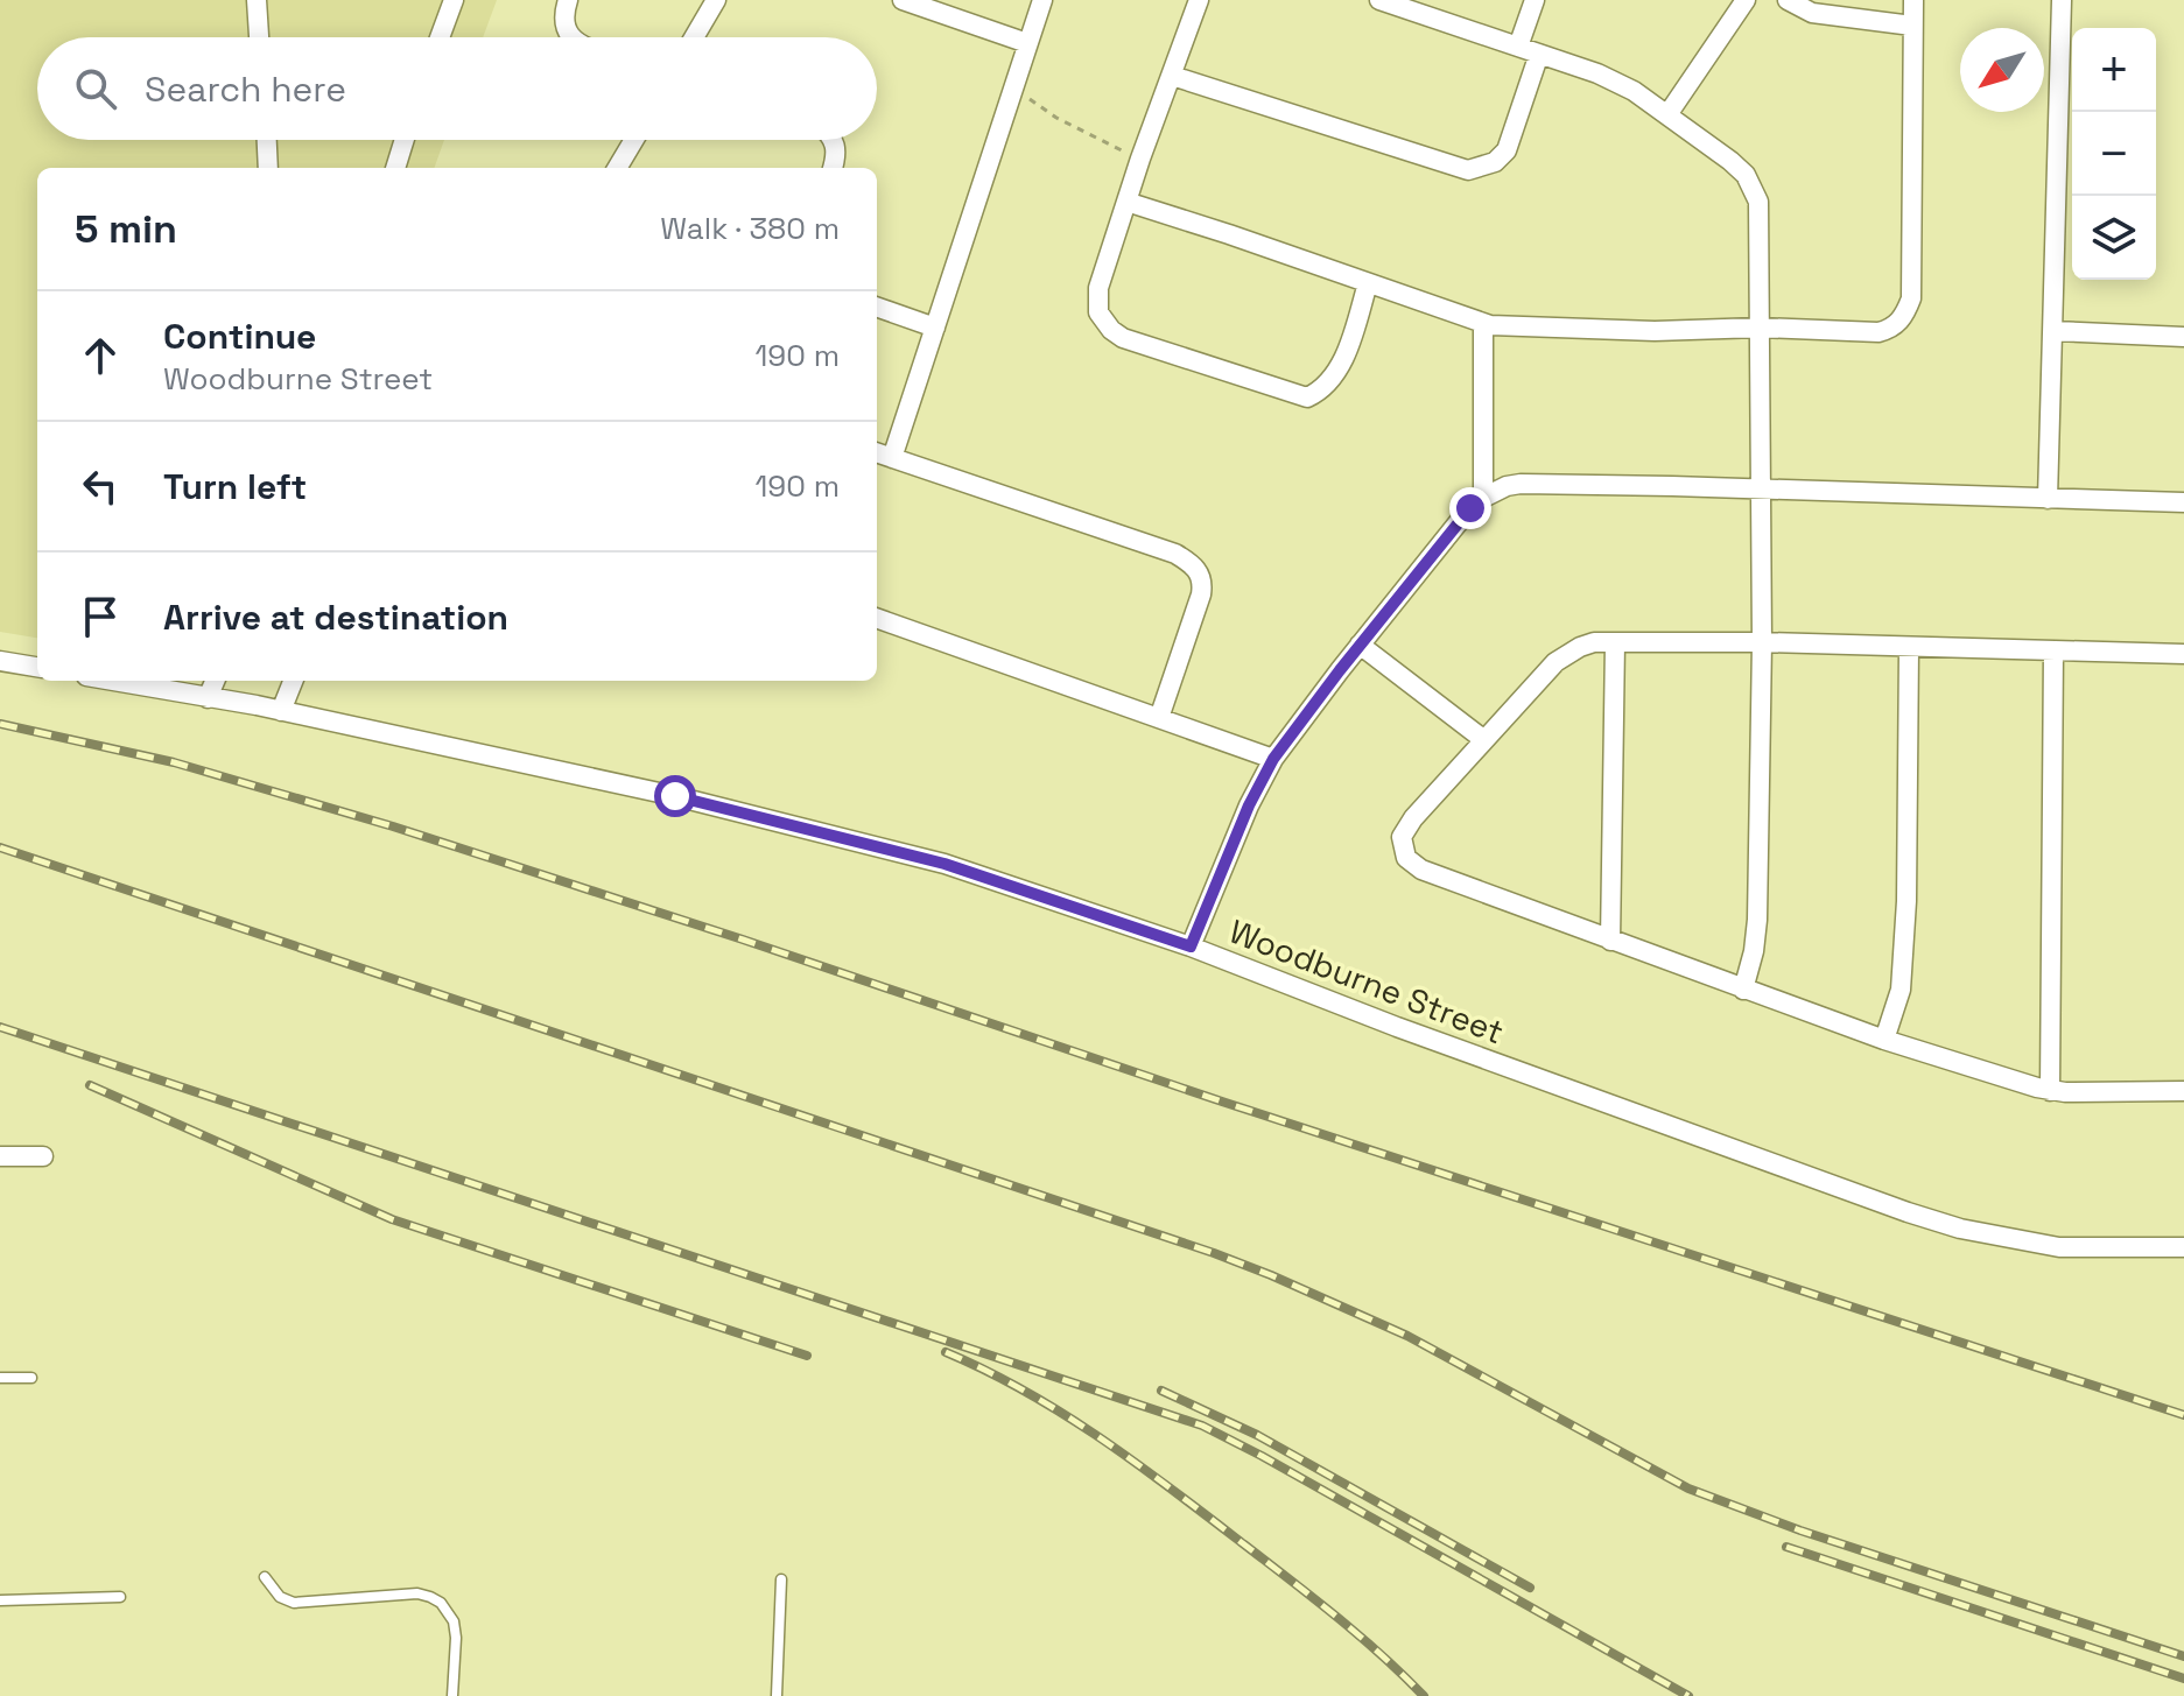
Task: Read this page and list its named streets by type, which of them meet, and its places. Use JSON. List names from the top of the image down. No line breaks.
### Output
{"streets":{"street":["Woodburne Street"]},"north":"bottom left","page":{"map_buttons":["+","−"],"search":"Search here","heading":["5 min","Walk · 380 m"],"list":[["Continue","Woodburne Street","190 m"],["Turn left","190 m"],"Arrive at destination"]}}
